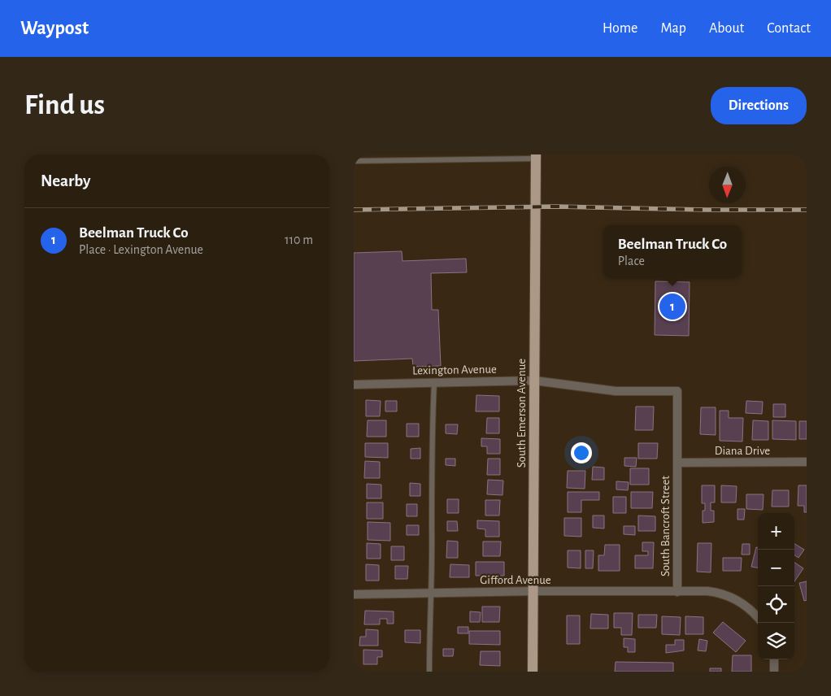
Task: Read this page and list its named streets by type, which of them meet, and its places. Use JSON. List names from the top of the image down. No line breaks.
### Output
{"streets":{"main road":["South Emerson Avenue"],"street":["Lexington Avenue","Diana Drive","South Bancroft Street","Gifford Avenue"]},"crossings":[["Lexington Avenue","South Emerson Avenue"],["Lexington Avenue","South Bancroft Street"],["South Emerson Avenue","Gifford Avenue"],["Diana Drive","South Bancroft Street"],["South Bancroft Street","Gifford Avenue"]],"north":"bottom","page":{"header":"Waypost","nav":["Home","Map","About","Contact"],"buttons":"Directions","title":"Find us","heading":"Nearby","list":[{"mark":"1","name":"Beelman Truck Co","note":"Place · Lexington Avenue","value":"110 m"}],"popup":["Beelman Truck Co","Place"],"pins":"1","map_buttons":["+","−"]}}
